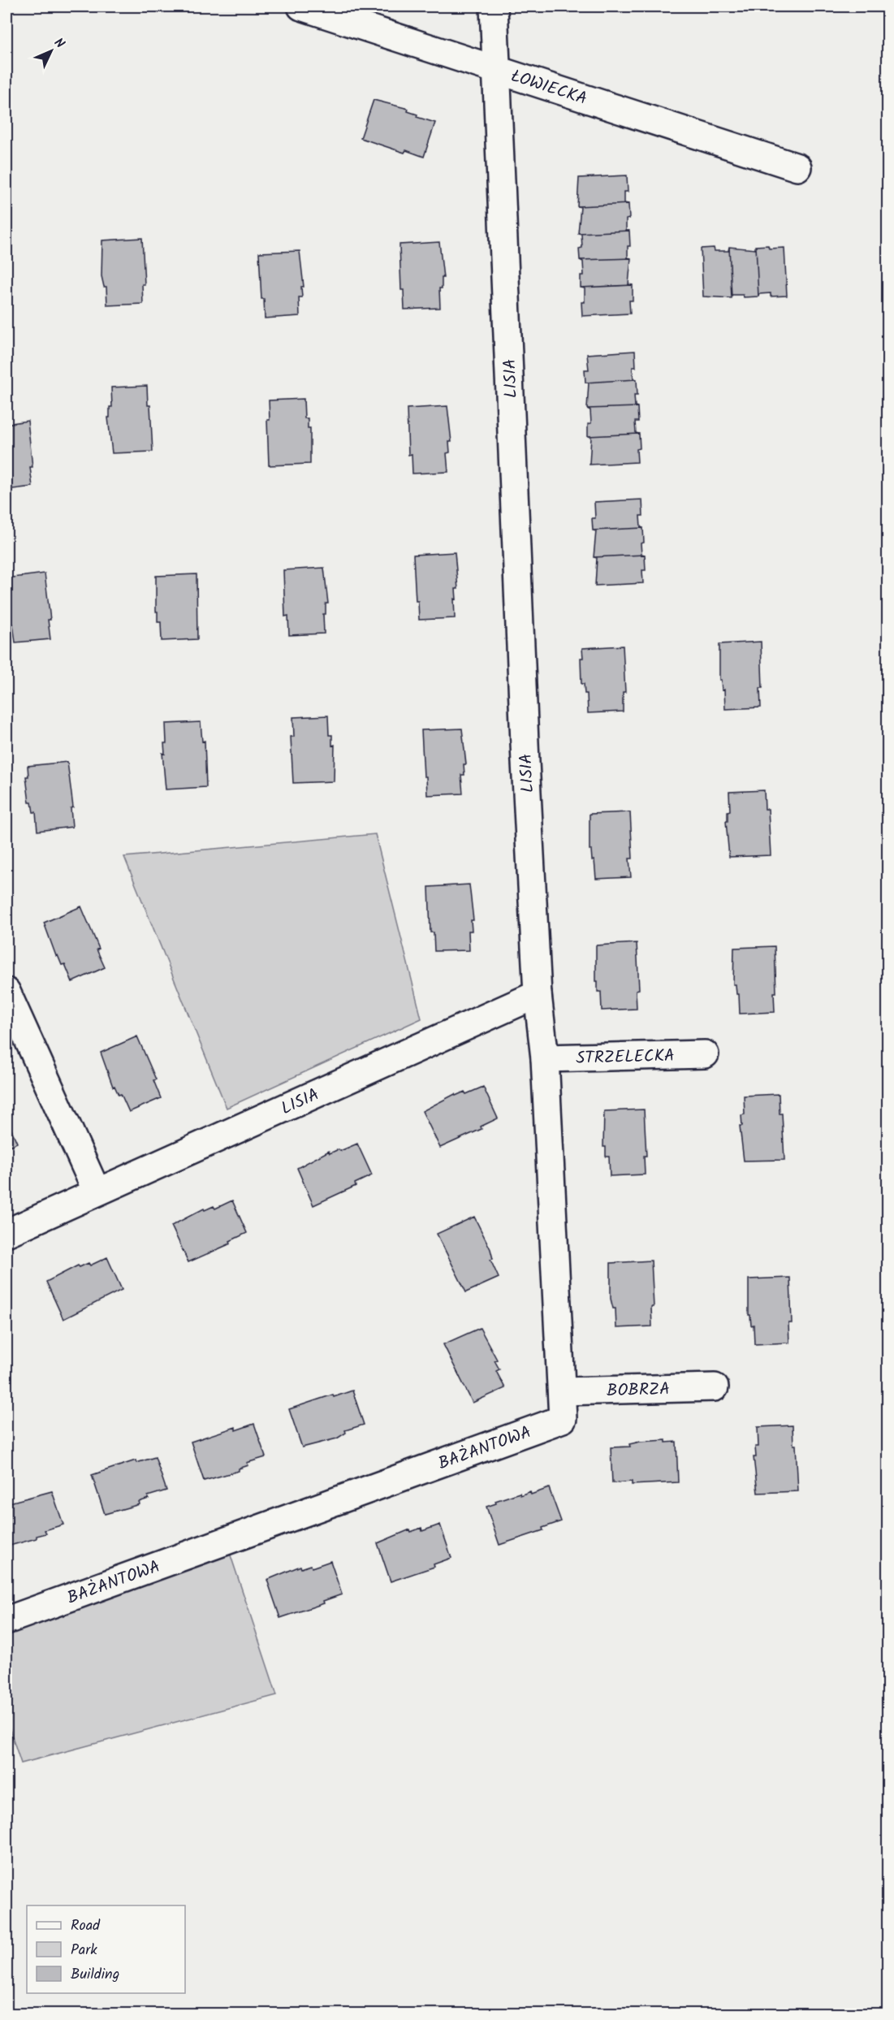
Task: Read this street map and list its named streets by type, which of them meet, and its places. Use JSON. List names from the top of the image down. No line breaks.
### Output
{"streets":{"street":["ŁOWIECKA","LISIA","STRZELECKA","BOBRZA","BAŻANTOWA"]},"crossings":[["ŁOWIECKA","LISIA"],["LISIA","BAŻANTOWA"],["STRZELECKA","BAŻANTOWA"],["BOBRZA","BAŻANTOWA"]],"legend":["Road","Park","Building"],"north":"top right"}
